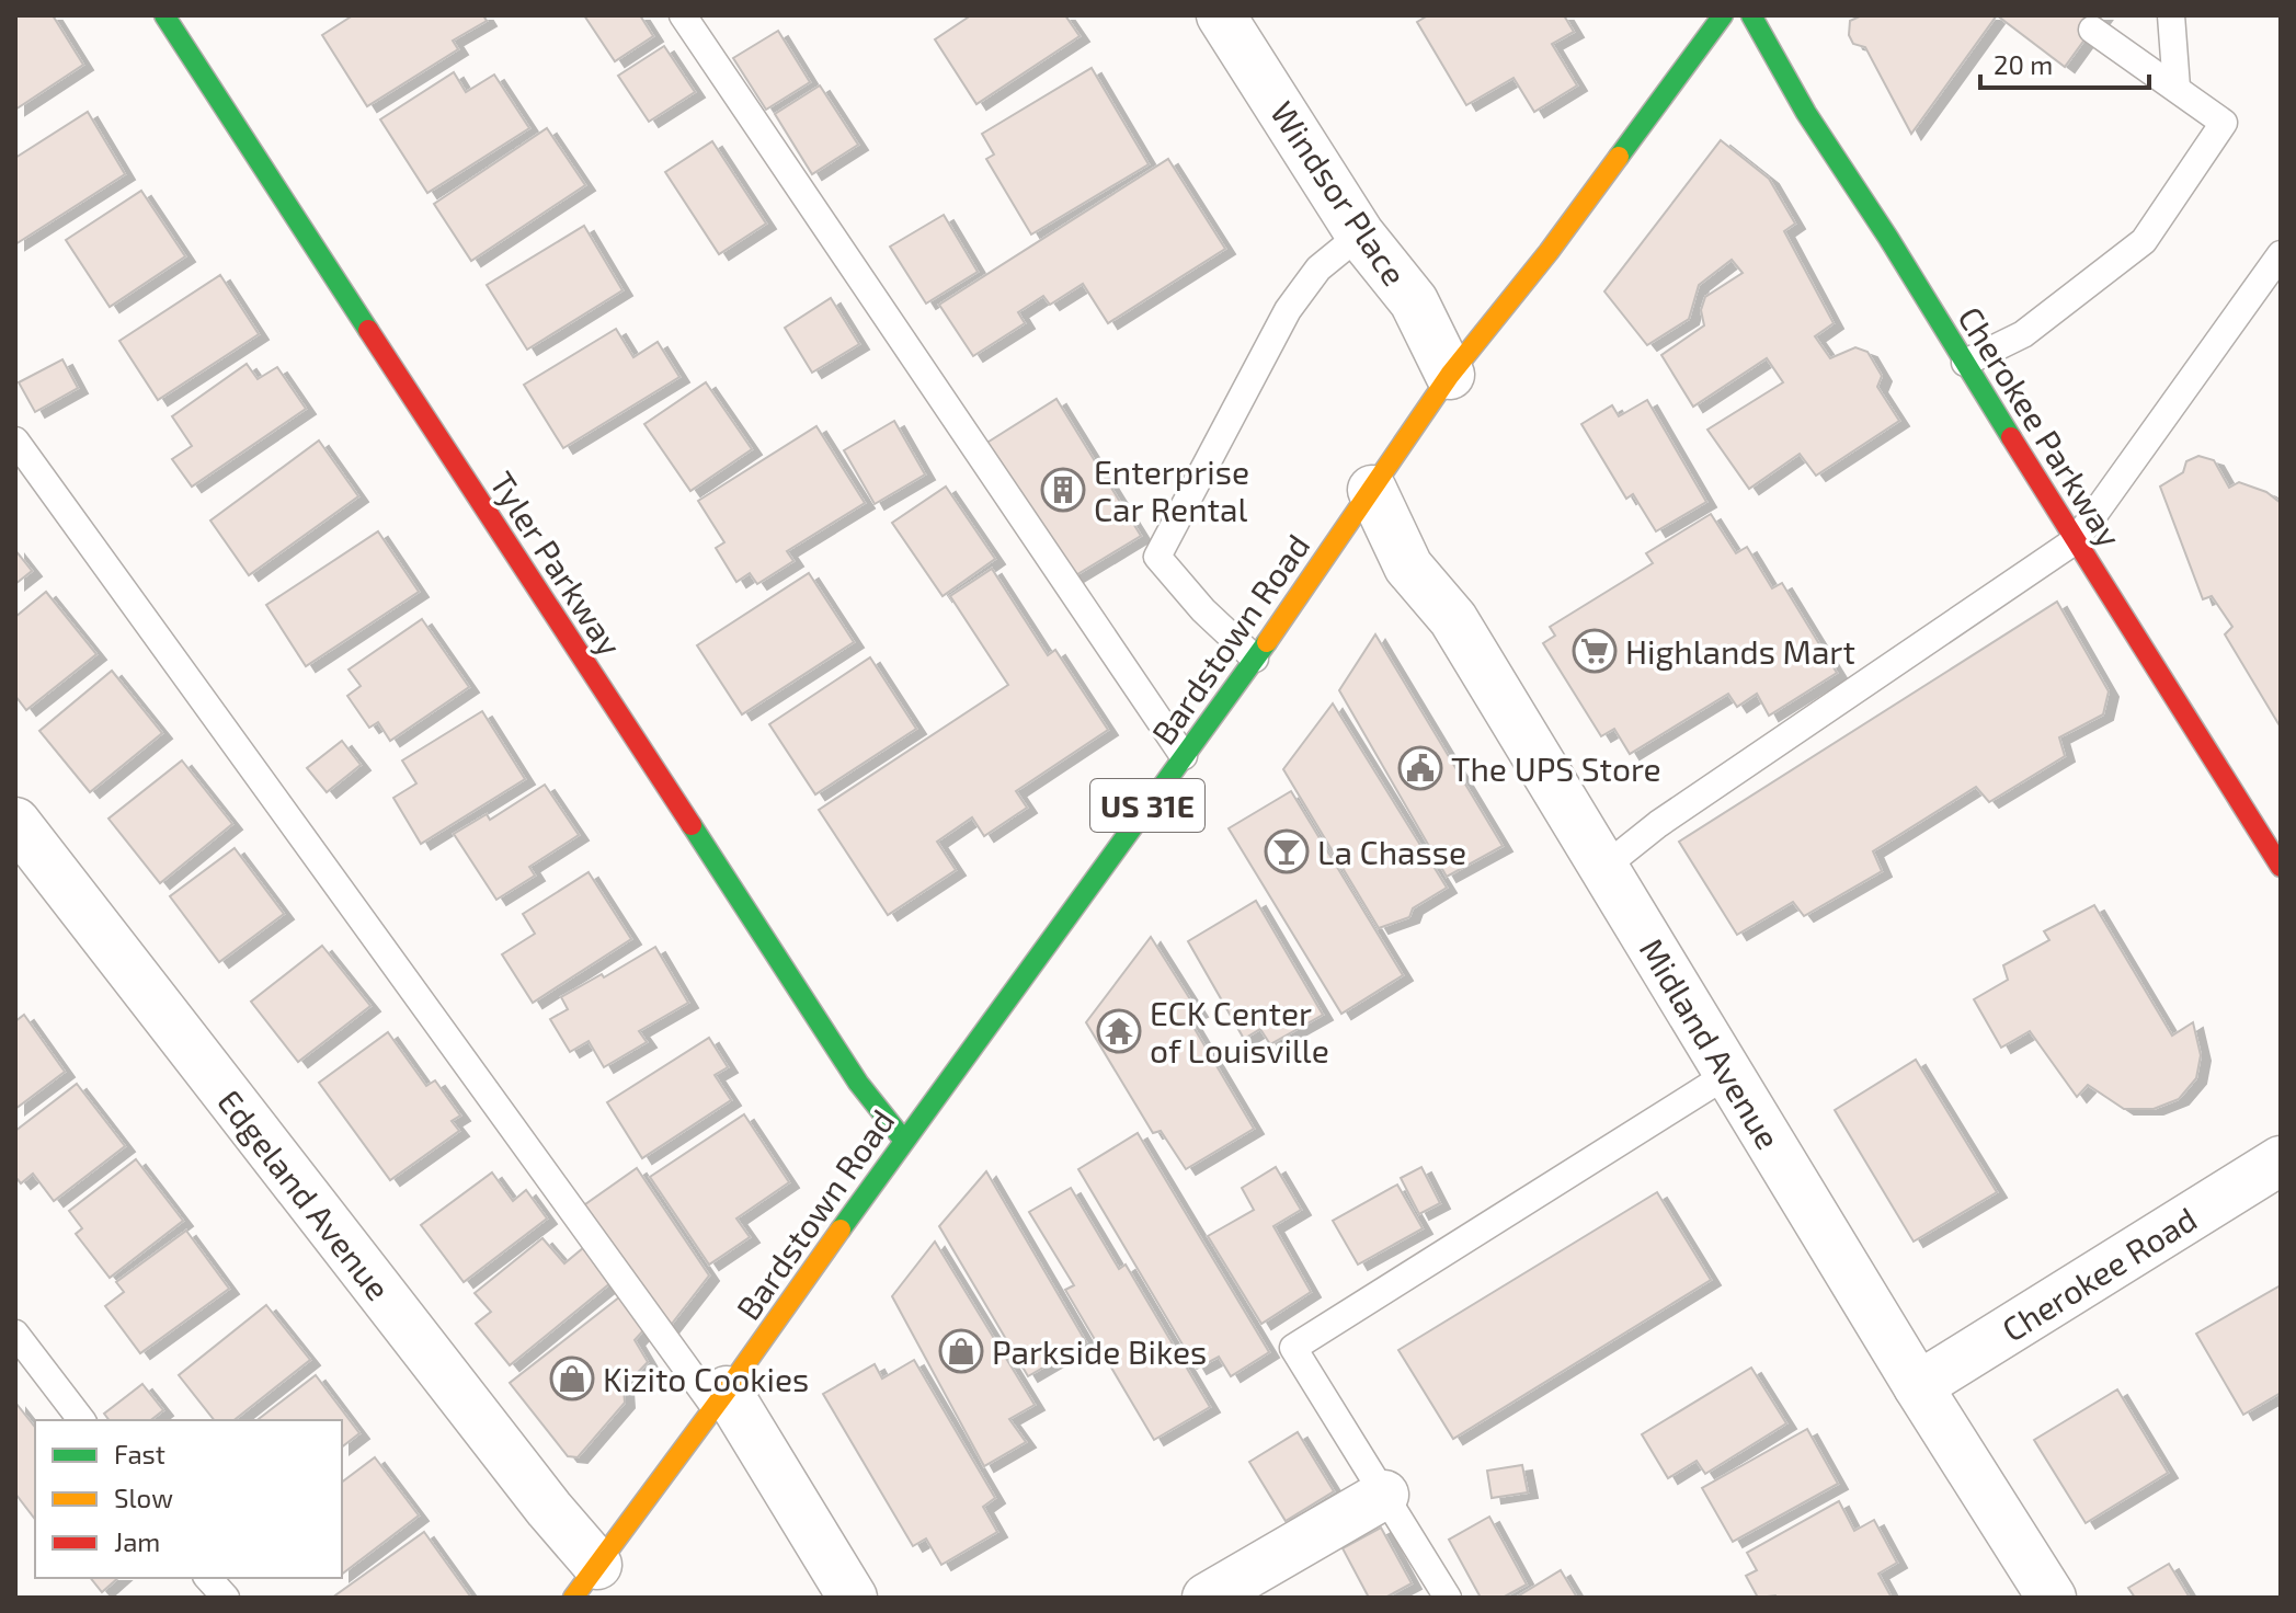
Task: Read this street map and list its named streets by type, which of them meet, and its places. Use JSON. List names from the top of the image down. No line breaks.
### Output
{"streets":{"main road":["Cherokee Parkway","Tyler Parkway","Bardstown Road","US 31E"],"street":["Windsor Place","Midland Avenue","Edgeland Avenue","Cherokee Road"]},"crossings":[["Windsor Place","Bardstown Road"],["Tyler Parkway","Bardstown Road"],["Bardstown Road","Midland Avenue"],["Bardstown Road","Edgeland Avenue"],["Midland Avenue","Cherokee Road"]],"places":{"building":["Enterprise Car Rental"],"supermarket":["Highlands Mart"],"public building":["The UPS Store"],"bar":["La Chasse"],"temple":["ECK Center of Louisville"],"shop":["Parkside Bikes","Kizito Cookies"]},"legend":["Fast","Slow","Jam"],"scale_bar":"20 m"}
